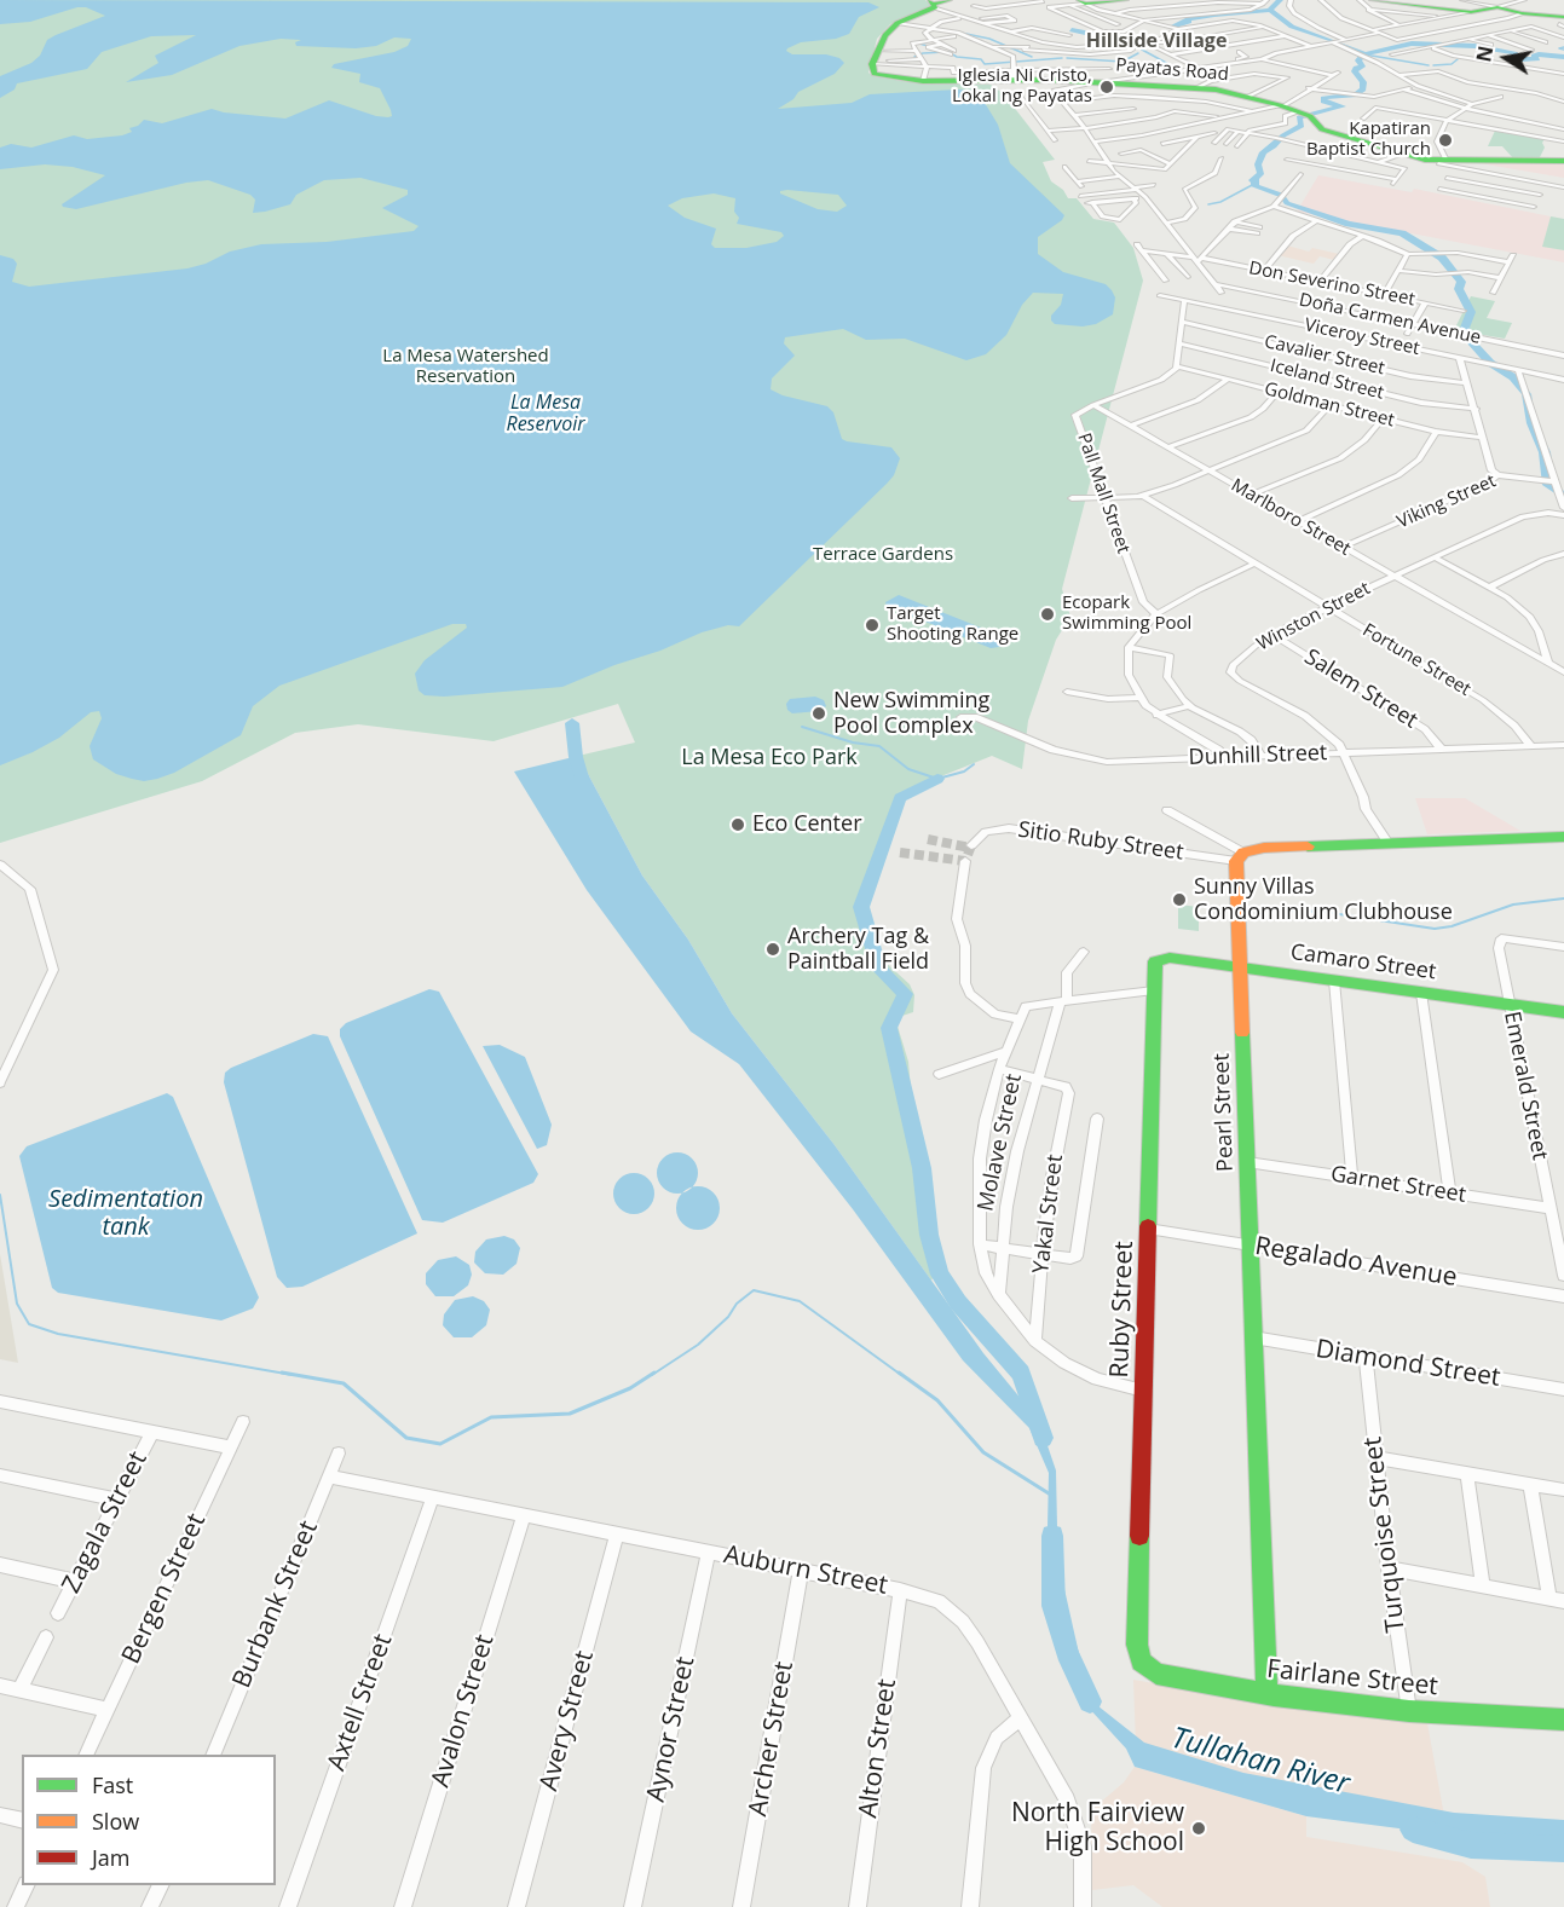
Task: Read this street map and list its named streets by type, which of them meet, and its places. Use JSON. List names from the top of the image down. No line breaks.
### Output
{"streets":{"street":["Payatas Road","Don Severino Street","Doña Carmen Avenue","Viceroy Street","Cavalier Street","Iceland Street","Goldman Street","Pall Mall Street","Viking Street","Marlboro Street","Winston Street","Fortune Street","Salem Street","Dunhill Street","Sitio Ruby Street","Camaro Street","Emerald Street","Pearl Street","Molave Street","Garnet Street","Yakal Street","Regalado Avenue","Ruby Street","Diamond Street","Zagala Street","Turquoise Street","Auburn Street","Bergen Street","Burbank Street","Fairlane Street","Axtell Street","Avalon Street","Avery Street","Aynor Street","Archer Street","Alton Street"]},"crossings":[["Goldman Street","Pall Mall Street"],["Pall Mall Street","Marlboro Street"],["Viking Street","Marlboro Street"],["Marlboro Street","Winston Street"],["Winston Street","Fortune Street"],["Winston Street","Salem Street"],["Winston Street","Dunhill Street"],["Fortune Street","Dunhill Street"],["Salem Street","Dunhill Street"],["Sitio Ruby Street","Pearl Street"],["Camaro Street","Emerald Street"],["Camaro Street","Pearl Street"],["Camaro Street","Ruby Street"],["Emerald Street","Garnet Street"],["Pearl Street","Garnet Street"],["Pearl Street","Regalado Avenue"],["Pearl Street","Diamond Street"],["Pearl Street","Fairlane Street"],["Molave Street","Yakal Street"],["Regalado Avenue","Ruby Street"],["Ruby Street","Fairlane Street"],["Diamond Street","Turquoise Street"],["Turquoise Street","Fairlane Street"],["Auburn Street","Burbank Street"],["Auburn Street","Axtell Street"],["Auburn Street","Avalon Street"],["Auburn Street","Avery Street"],["Auburn Street","Aynor Street"],["Auburn Street","Archer Street"],["Auburn Street","Alton Street"]],"districts":["Hillside Village"],"water":["La Mesa Reservoir","Sedimentation tank","Tullahan River"],"parks":["La Mesa Watershed Reservation","Terrace Gardens","La Mesa Eco Park"],"places":["Iglesia Ni Cristo, Lokal ng Payatas","Kapatiran Baptist Church","Ecopark Swimming Pool","Target Shooting Range","New Swimming Pool Complex","Eco Center","Sunny Villas Condominium Clubhouse","Archery Tag & Paintball Field","North Fairview High School"],"legend":["Fast","Slow","Jam"],"north":"left"}
